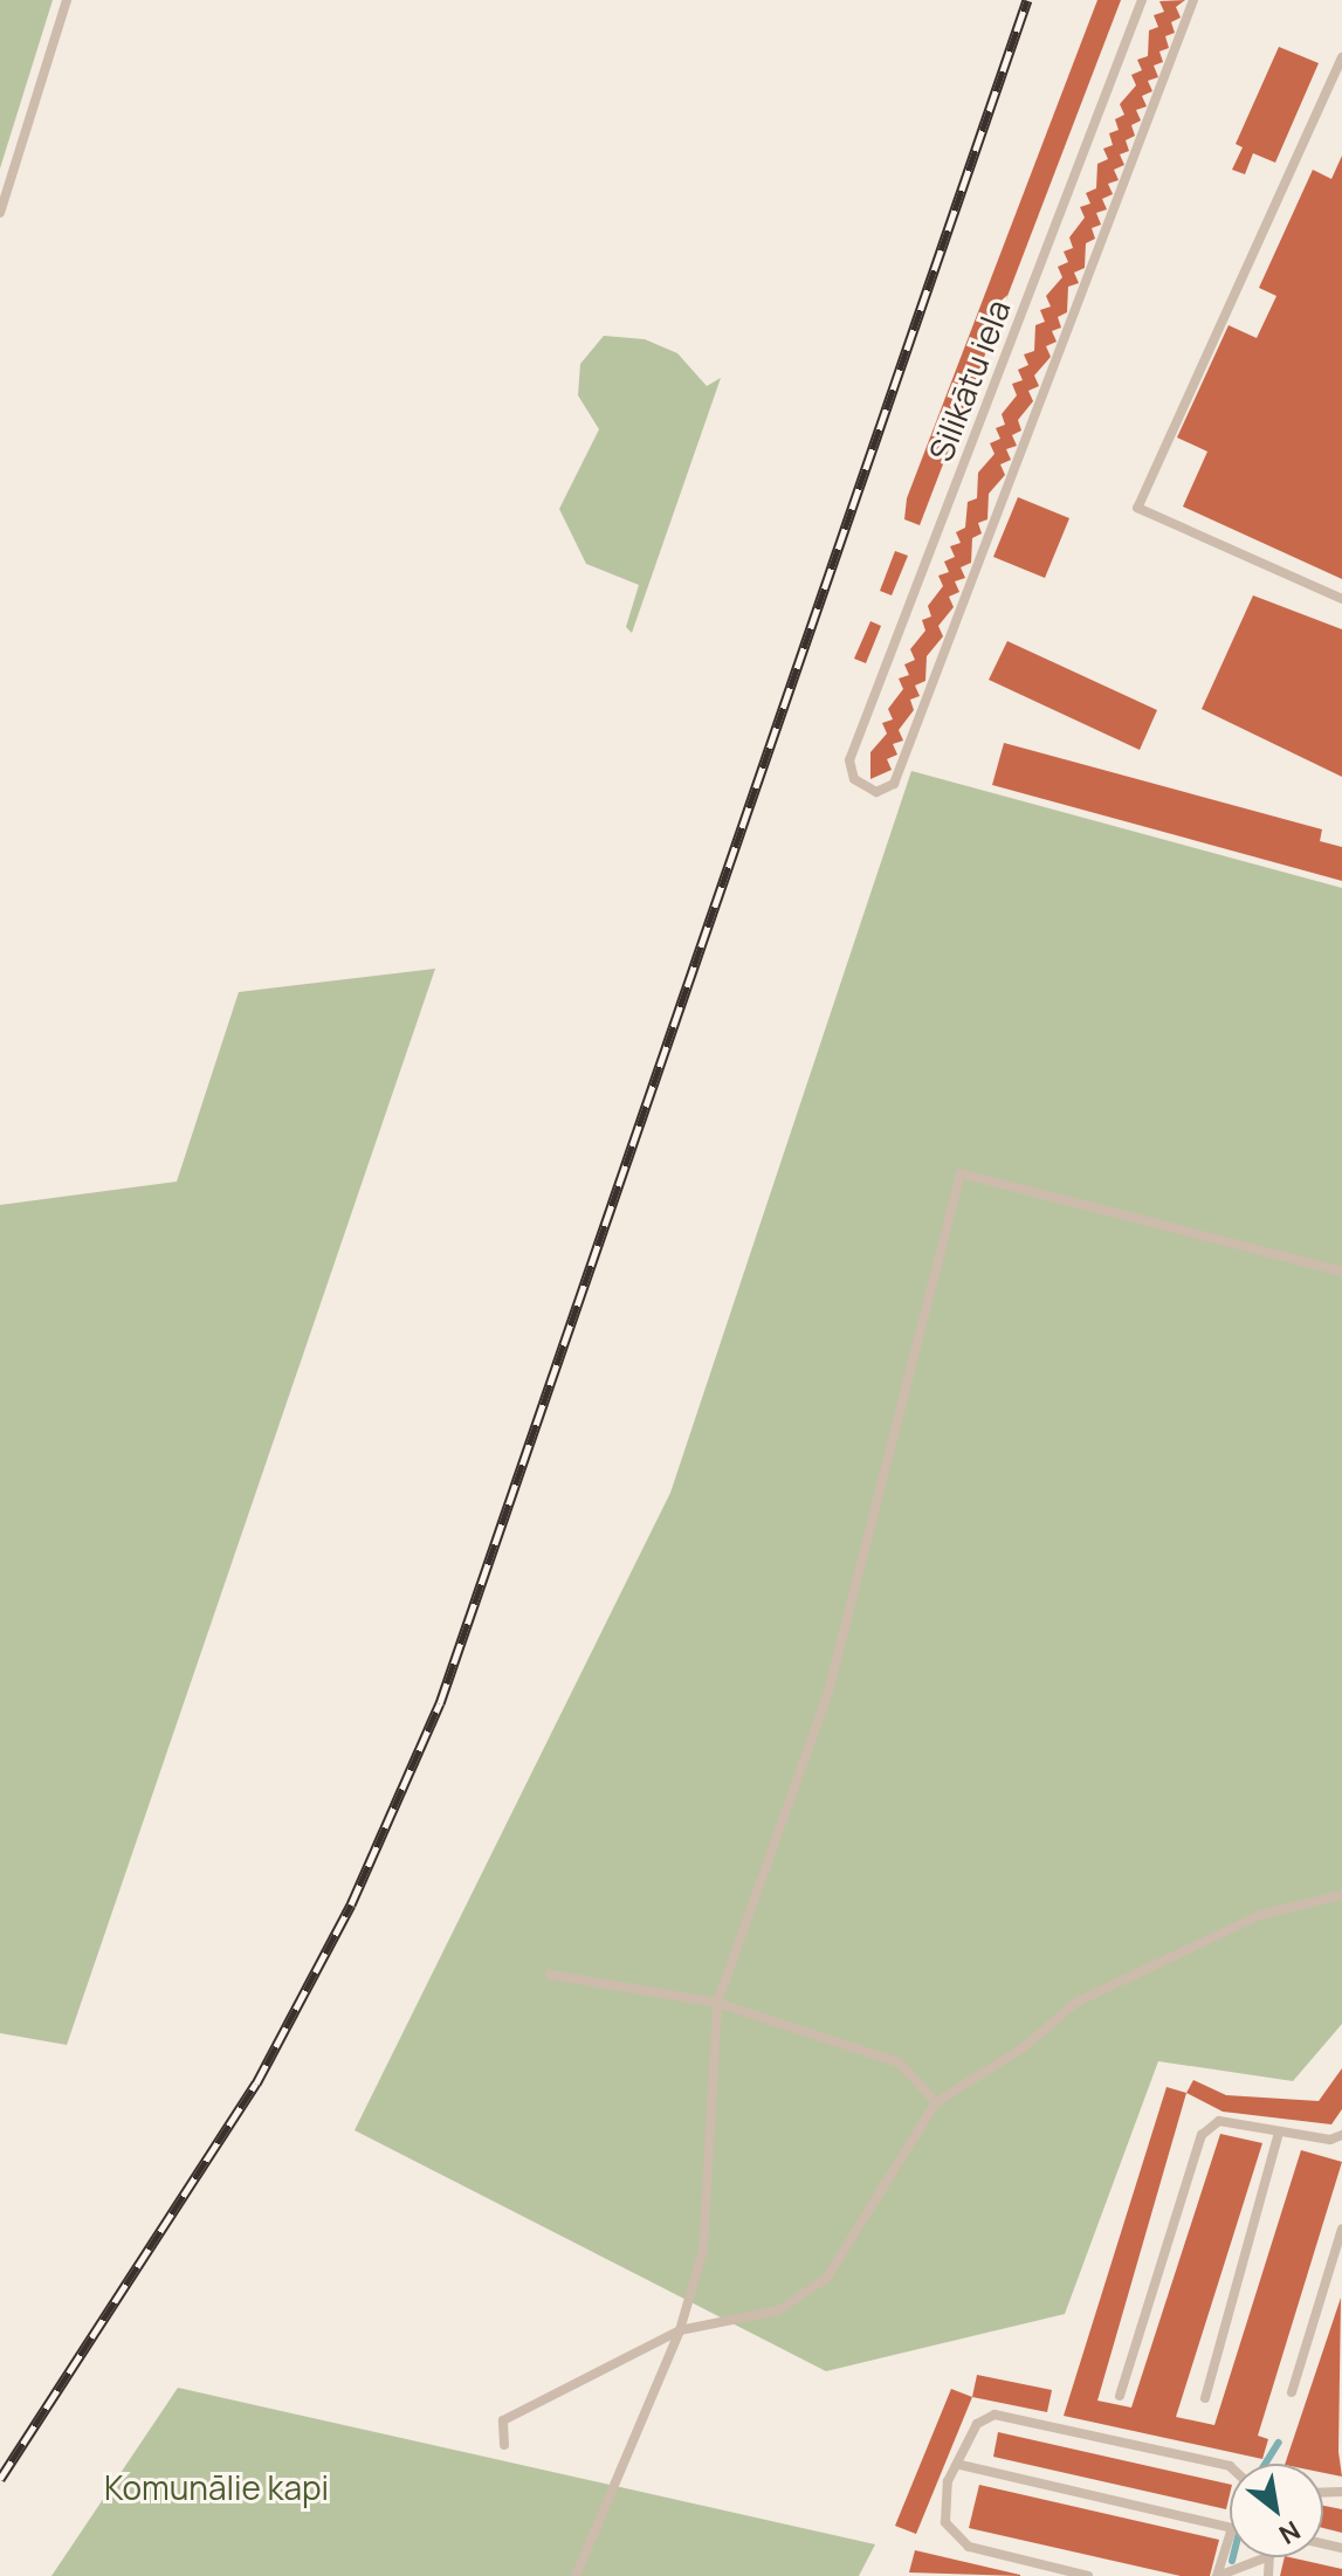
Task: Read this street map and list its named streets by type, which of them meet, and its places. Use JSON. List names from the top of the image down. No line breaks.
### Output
{"streets":{"lane":["Silikātu iela"]},"parks":["Komunālie kapi"],"north":"bottom right"}
